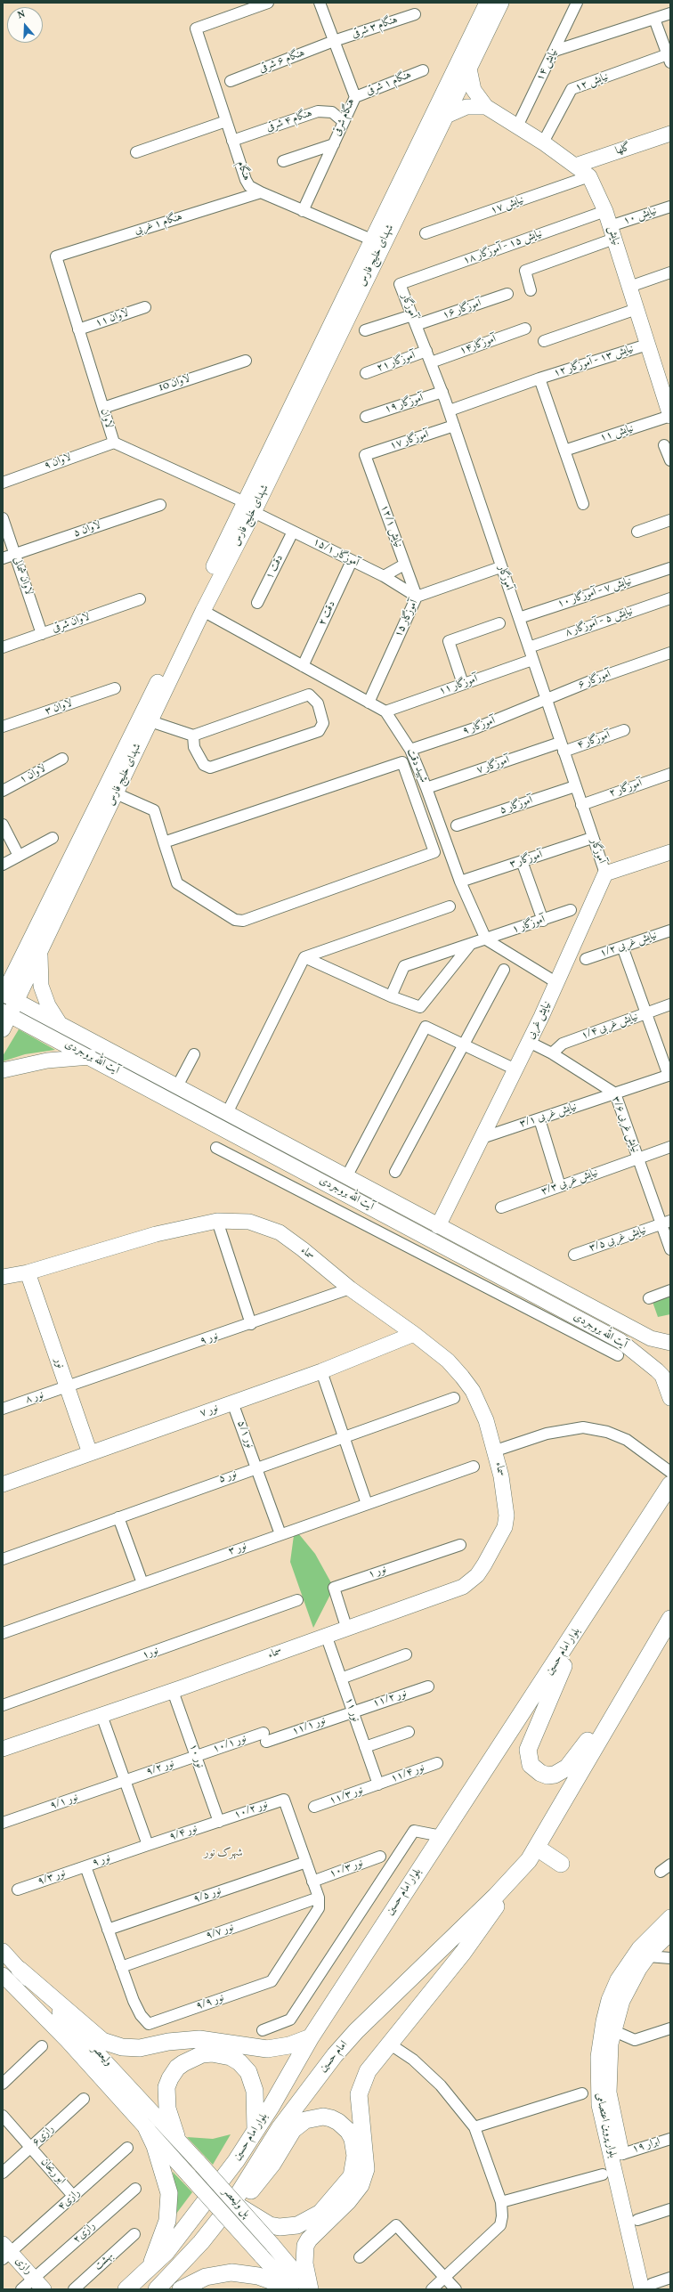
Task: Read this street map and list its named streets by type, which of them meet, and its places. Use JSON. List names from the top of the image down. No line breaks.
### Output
{"streets":{"main road":["گلها","نیایش","شهدای خلیج فارس","نیایش غربی","آیت الله بروجردی","سماء","نور","نور ۷","بلوار امام حسین","ولیعصر","امام حسین","بلوار پروین اعتصامی","پل ولیعصر","رازی"],"street":["هنگام ۳ شرقی","هنگام ۶ شرقی","نیایش ۱۴","نیایش ۱۲","هنگام ۱ شرقی","هنگام شرقی","هنگام ۴ شرقی","هنگام","نیایش ۱۷","نیایش ۱۰","هنگام ۱ غربی","نیایش ۱۵ - آموزگار ۱۸","آموزگار","آموزگار ۱۶","لاوان ۱۱","آموزگار۱۴","نیایش ۱۳ - آموزگار ۱۲","آموزگار ۲۱","لاوان 10","آموزگار ۱۹","لاوان","نیایش ۱۱","آموزگار ۱۷","لاوان ۹","نیایش ۱۲/۱","لاوان ۵","آموزگار ۱۵/۱","دقت ۱","لاوان شمالی","نیایش ۷ - آموزگار ۱۰","دقت ۲","آموزگار ۱۵","نیایش ۵ - آموزگار ۸","لاوان شرقی","آموزگار ۶","آموزگار ۱۱","لاوان ۳","آموزگار ۹","آموزگار ۴","شهید دقت","آموزگار ۷","لاوان ۱","آموزگار ۲","آموزگار ۵","آموزگار ۳","آموزگار ۱","نیایش غربی ۱/۲","نیایش غربی ۱/۴","نیایش غربی ۳/۱","نیایش غربی ۳/۶","نیایش غربی ۳/۳","نیایش غربی ۳/۵","نور ۹","نور ۸","نور ۵/۱","نور ۵","نور ۳","نور ۱","نور۱","نور ۱۱/۲","نور ۱۱","نور ۱۱/۱","نور ۱۰/۱","نور ۱۰","نور ۹/۲","نور ۱۱/۴","نور ۱۱/۳","نور ۹/۱","نور ۱۰/۲","نور ۹/۴","نور ۱۰/۳","نور ۹/۳","نور ۹/۵","نور ۹/۷","نور ۹/۹","رازی۶","ابرار ۱۹","ابو ریحان","رازی۴","رازی۲","بهشت"]},"crossings":[["هنگام ۳ شرقی","هنگام ۶ شرقی"],["هنگام ۳ شرقی","هنگام شرقی"],["هنگام ۶ شرقی","هنگام شرقی"],["نیایش ۱۴","نیایش"],["نیایش ۱۲","نیایش"],["هنگام ۱ شرقی","هنگام شرقی"],["هنگام شرقی","هنگام ۴ شرقی"],["هنگام شرقی","هنگام"],["هنگام ۴ شرقی","هنگام"],["گلها","نیایش"],["هنگام","هنگام ۱ غربی"],["هنگام","شهدای خلیج فارس"],["نیایش ۱۷","نیایش"],["نیایش ۱۰","نیایش"],["هنگام ۱ غربی","لاوان"],["نیایش","نیایش ۱۵ - آموزگار ۱۸"],["نیایش","شهدای خلیج فارس"],["نیایش","نیایش ۱۳ - آموزگار ۱۲"],["نیایش","نیایش ۱۱"],["نیایش ۱۵ - آموزگار ۱۸","آموزگار"],["شهدای خلیج فارس","لاوان"],["شهدای خلیج فارس","آموزگار ۱۵/۱"],["شهدای خلیج فارس","شهید دقت"],["شهدای خلیج فارس","آیت الله بروجردی"],["آموزگار","آموزگار ۱۶"],["آموزگار","آموزگار۱۴"],["آموزگار","نیایش ۱۳ - آموزگار ۱۲"],["آموزگار","آموزگار ۲۱"],["آموزگار","آموزگار ۱۹"],["آموزگار","آموزگار ۱۷"],["آموزگار","نیایش ۷ - آموزگار ۱۰"],["آموزگار","آموزگار ۱۵"],["آموزگار","نیایش ۵ - آموزگار ۸"],["آموزگار","آموزگار ۶"],["آموزگار","آموزگار ۱۱"],["آموزگار","آموزگار ۹"],["آموزگار","آموزگار ۴"],["آموزگار","آموزگار ۷"],["آموزگار","آموزگار ۲"],["آموزگار","آموزگار ۵"],["آموزگار","آموزگار ۳"],["آموزگار","نیایش غربی"],["لاوان ۱۱","لاوان"],["لاوان 10","لاوان"],["لاوان","لاوان ۹"],["لاوان","آموزگار ۱۵/۱"],["آموزگار ۱۷","نیایش ۱۲/۱"],["نیایش ۱۲/۱","آموزگار ۱۵/۱"],["نیایش ۱۲/۱","آموزگار ۱۵"],["لاوان ۵","لاوان شمالی"],["آموزگار ۱۵/۱","دقت ۱"],["آموزگار ۱۵/۱","دقت ۲"],["آموزگار ۱۵/۱","آموزگار ۱۵"],["لاوان شمالی","لاوان شرقی"],["دقت ۲","شهید دقت"],["آموزگار ۱۵","شهید دقت"],["آموزگار ۶","آموزگار ۹"],["آموزگار ۱۱","شهید دقت"],["آموزگار ۹","شهید دقت"],["آموزگار ۴","آموزگار ۷"],["شهید دقت","آموزگار ۷"],["شهید دقت","آموزگار ۳"],["شهید دقت","آموزگار ۱"],["نیایش غربی","آیت الله بروجردی"],["نیایش غربی","نیایش غربی ۳/۱"],["نیایش غربی","نیایش غربی ۳/۶"],["نیایش غربی ۱/۴","نیایش غربی ۳/۶"],["نیایش غربی ۳/۱","نیایش غربی ۳/۶"],["نیایش غربی ۳/۶","نیایش غربی ۳/۳"],["نیایش غربی ۳/۶","نیایش غربی ۳/۵"],["سماء","نور ۹"],["سماء","نور"],["سماء","نور ۷"],["سماء","نور ۱"],["سماء","نور ۱۱"],["سماء","نور ۱۰"],["نور ۹","نور"],["نور ۹","نور ۸"],["نور ۹","نور ۹/۴"],["نور ۹","نور ۹/۳"],["نور ۹","نور ۹/۵"],["نور ۹","نور ۹/۷"],["نور ۹","نور ۹/۹"],["نور","نور ۸"],["نور","نور ۷"],["نور ۷","نور ۵/۱"],["نور ۵/۱","نور ۵"],["نور ۵/۱","نور ۳"],["نور ۱۱/۲","نور ۱۱"],["نور ۱۱/۲","نور ۱۱/۱"],["نور ۱۱","نور ۱۱/۱"],["نور ۱۱","نور ۱۱/۴"],["نور ۱۱","نور ۱۱/۳"],["نور ۱۱/۱","نور ۱۰/۱"],["نور ۱۰/۱","نور ۱۰"],["نور ۱۰/۱","نور ۹/۲"],["نور ۱۰","نور ۹/۲"],["نور ۱۰","نور ۱۰/۲"],["نور ۱۰","نور ۹/۴"],["نور ۹/۲","نور ۹/۱"],["نور ۱۱/۴","نور ۱۱/۳"],["نور ۱۰/۲","نور ۹/۴"],["نور ۱۰/۲","نور ۹/۵"],["نور ۹/۷","نور ۹/۹"],["ولیعصر","پل ولیعصر"],["بلوار پروین اعتصامی","ابرار ۱۹"],["رازی۶","ابو ریحان"],["ابو ریحان","رازی۴"],["رازی۴","رازی"],["رازی۲","رازی"]],"districts":["شهرک نور"],"north":"top"}
